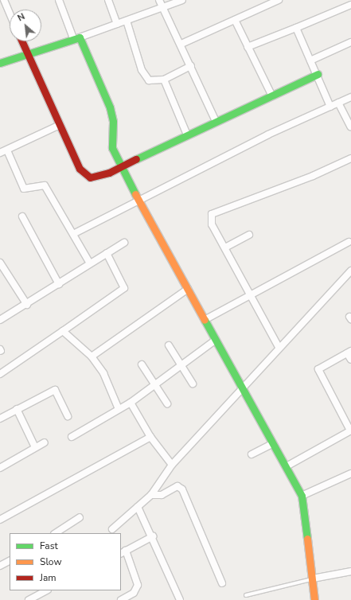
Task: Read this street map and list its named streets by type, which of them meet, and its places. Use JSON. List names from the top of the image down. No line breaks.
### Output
{"legend":["Fast","Slow","Jam"],"north":"top left"}
